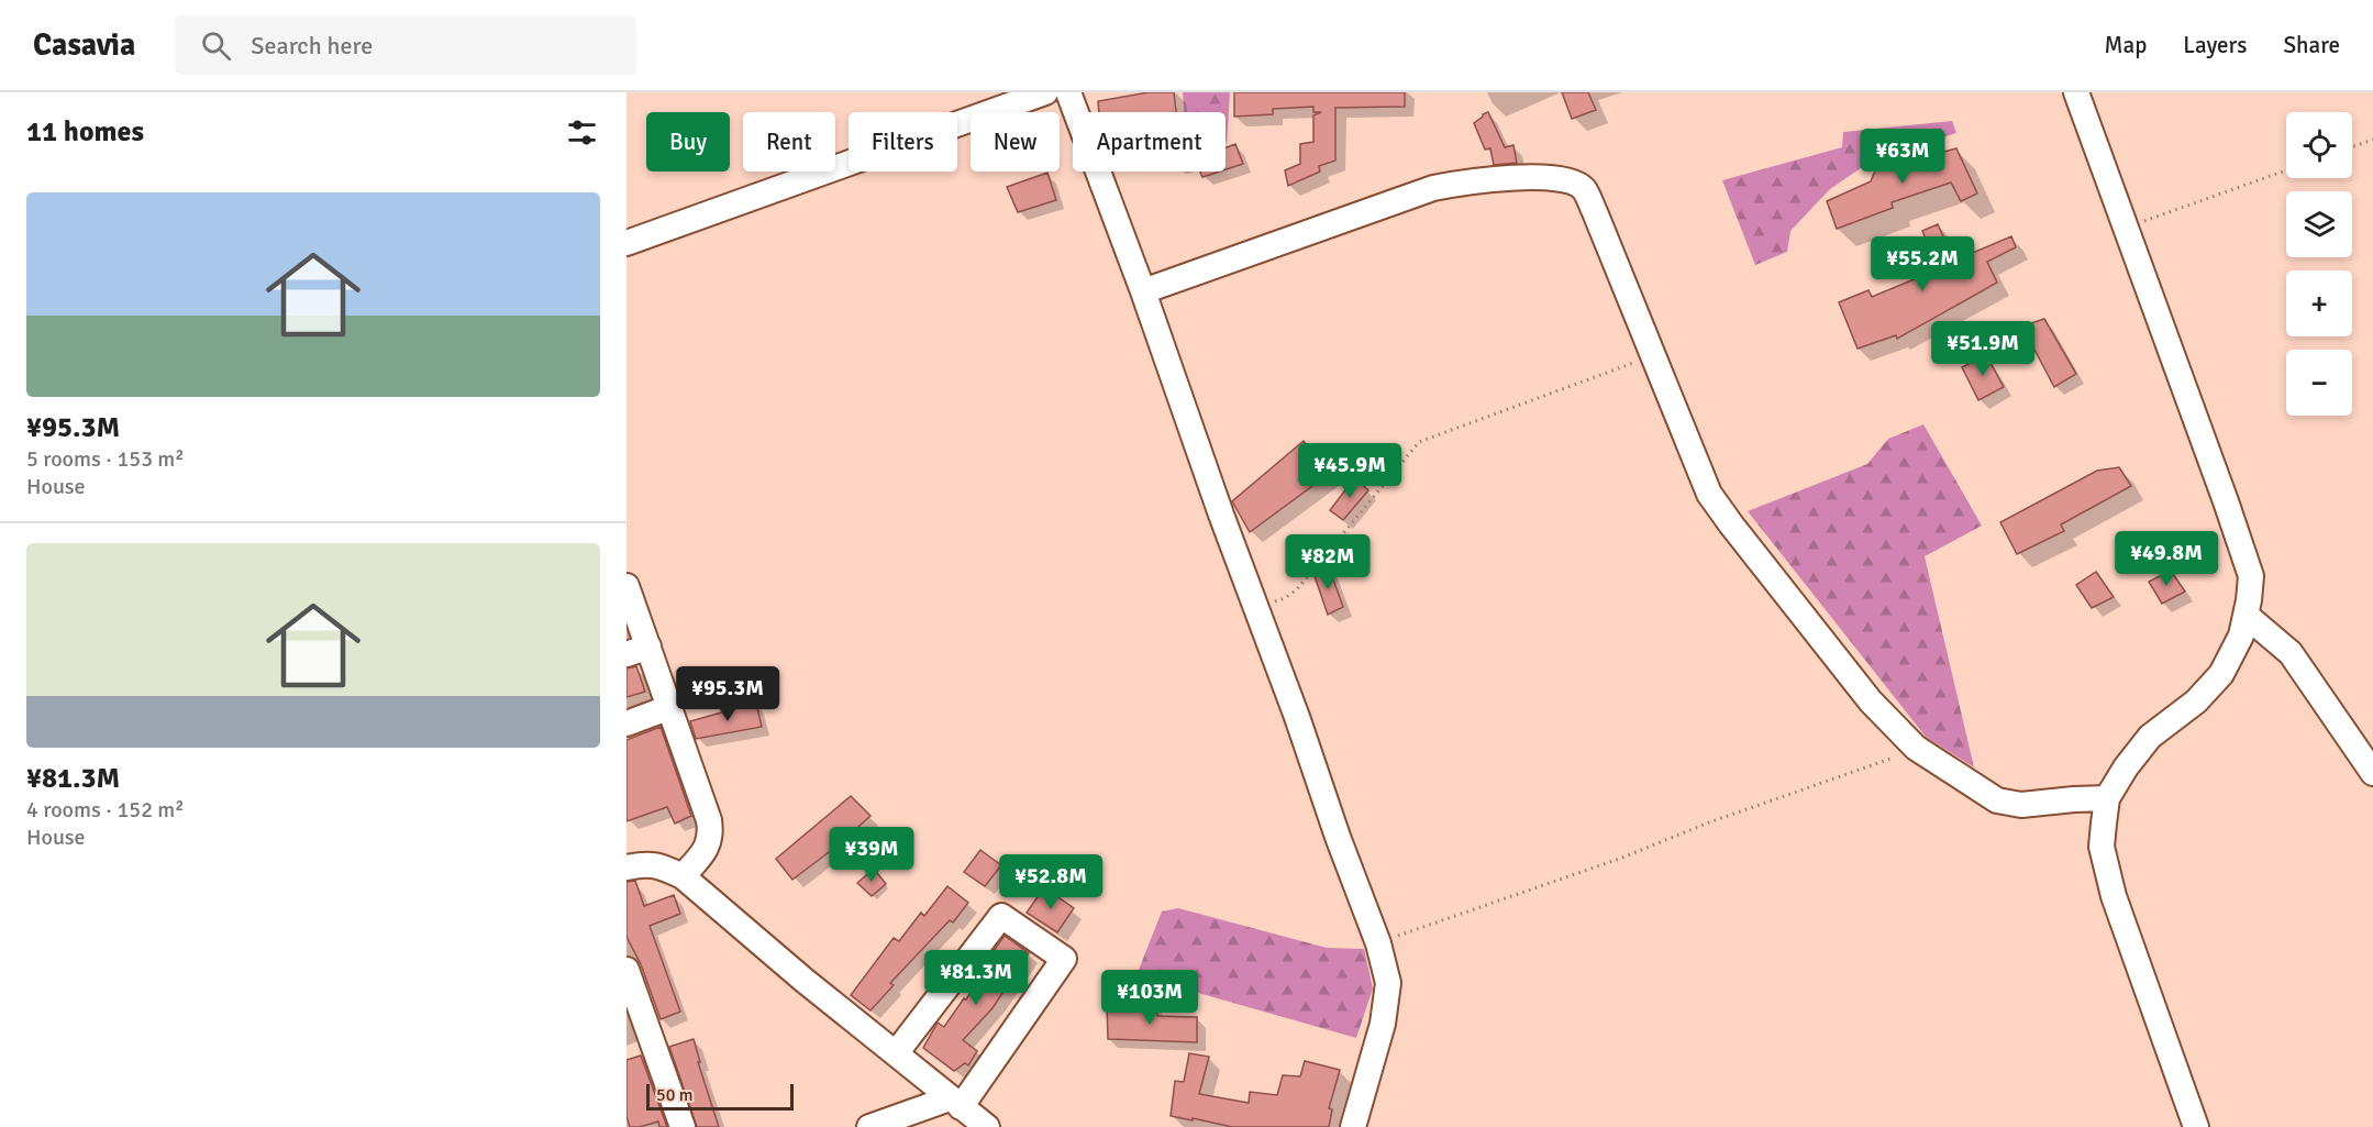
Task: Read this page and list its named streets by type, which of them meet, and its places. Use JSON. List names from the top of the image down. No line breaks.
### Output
{"scale_bar":"50 m","page":{"header":"Casavia","search":"Search here","nav":["Map","Layers","Share"],"heading":"11 homes","map_buttons":["+","−"],"chip":["Buy","Rent","Filters","New","Apartment"],"price":["¥63M","¥55.2M","¥51.9M","¥45.9M","¥49.8M","¥82M","¥95.3M","¥39M","¥52.8M","¥81.3M","¥103M"],"list":[{"name":"¥95.3M","note":"5 rooms · 153 m² · House"},{"name":"¥81.3M","note":"4 rooms · 152 m² · House"}],"scale":"50 m"}}
